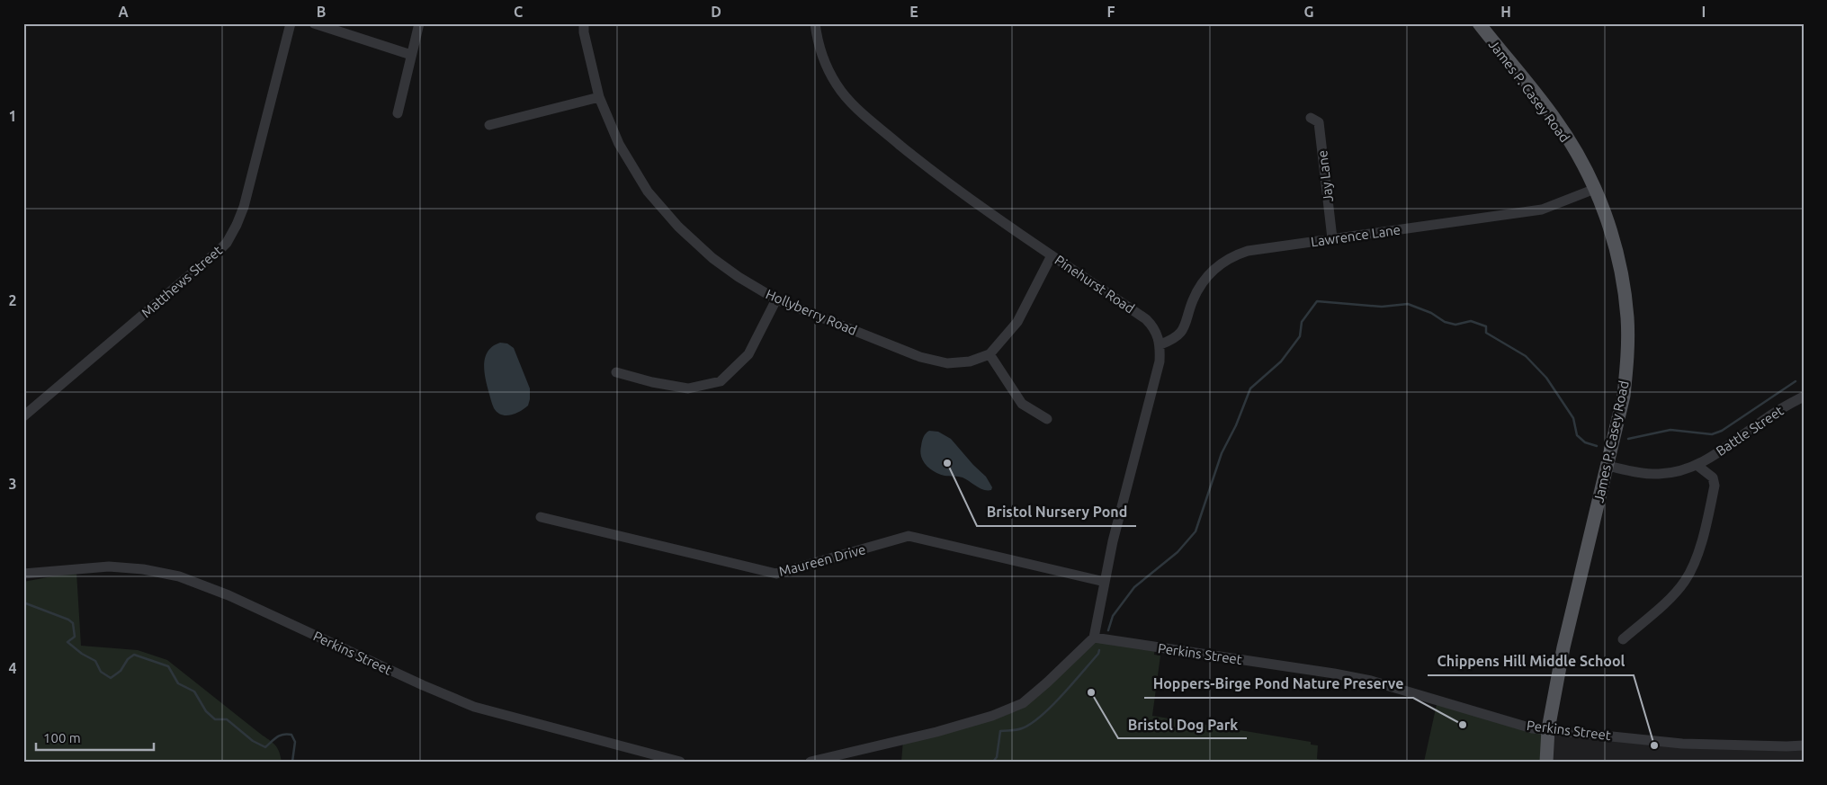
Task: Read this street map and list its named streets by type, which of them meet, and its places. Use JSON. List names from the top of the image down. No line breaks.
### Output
{"streets":{"main road":["James P. Casey Road"],"street":["Jay Lane","Lawrence Lane","Matthews Street","Pinehurst Road","Hollyberry Road","Battle Street","Maureen Drive","Perkins Street"]},"crossings":[["James P. Casey Road","Lawrence Lane"],["James P. Casey Road","Battle Street"],["James P. Casey Road","Perkins Street"],["Jay Lane","Lawrence Lane"],["Lawrence Lane","Pinehurst Road"],["Pinehurst Road","Maureen Drive"],["Pinehurst Road","Perkins Street"]],"places":["Bristol Nursery Pond","Bristol Dog Park","Hoppers-Birge Pond Nature Preserve","Chippens Hill Middle School"],"scale_bar":"100 m","grid":{"columns":["A","B","C","D","E","F","G","H","I"],"rows":["1","2","3","4"]}}
